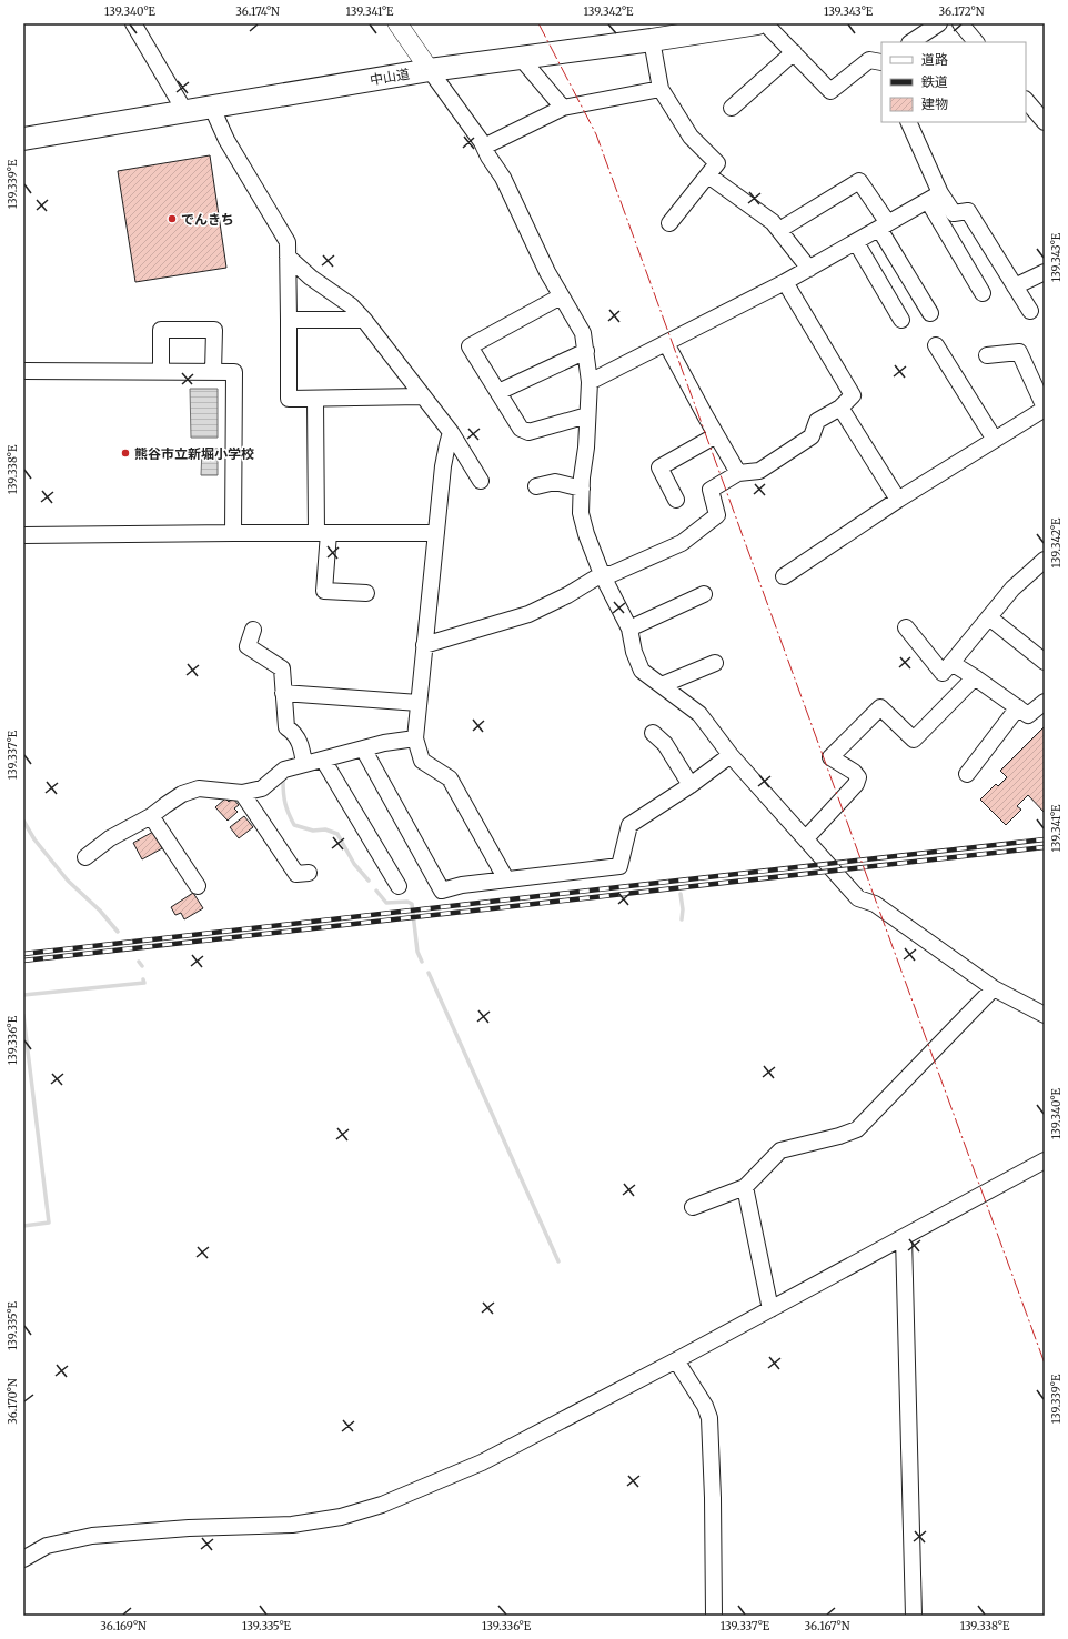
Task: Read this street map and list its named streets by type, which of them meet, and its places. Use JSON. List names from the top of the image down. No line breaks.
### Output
{"streets":{"highway":["中山道"]},"places":["でんきち","熊谷市立新堀小学校"],"legend":["道路","鉄道","建物"],"coordinates":["139.340°E","36.174°N","139.341°E","139.342°E","139.343°E","36.172°N","139.339°E","139.338°E","139.337°E","139.336°E","139.335°E","36.170°N","36.169°N","36.167°N"]}
